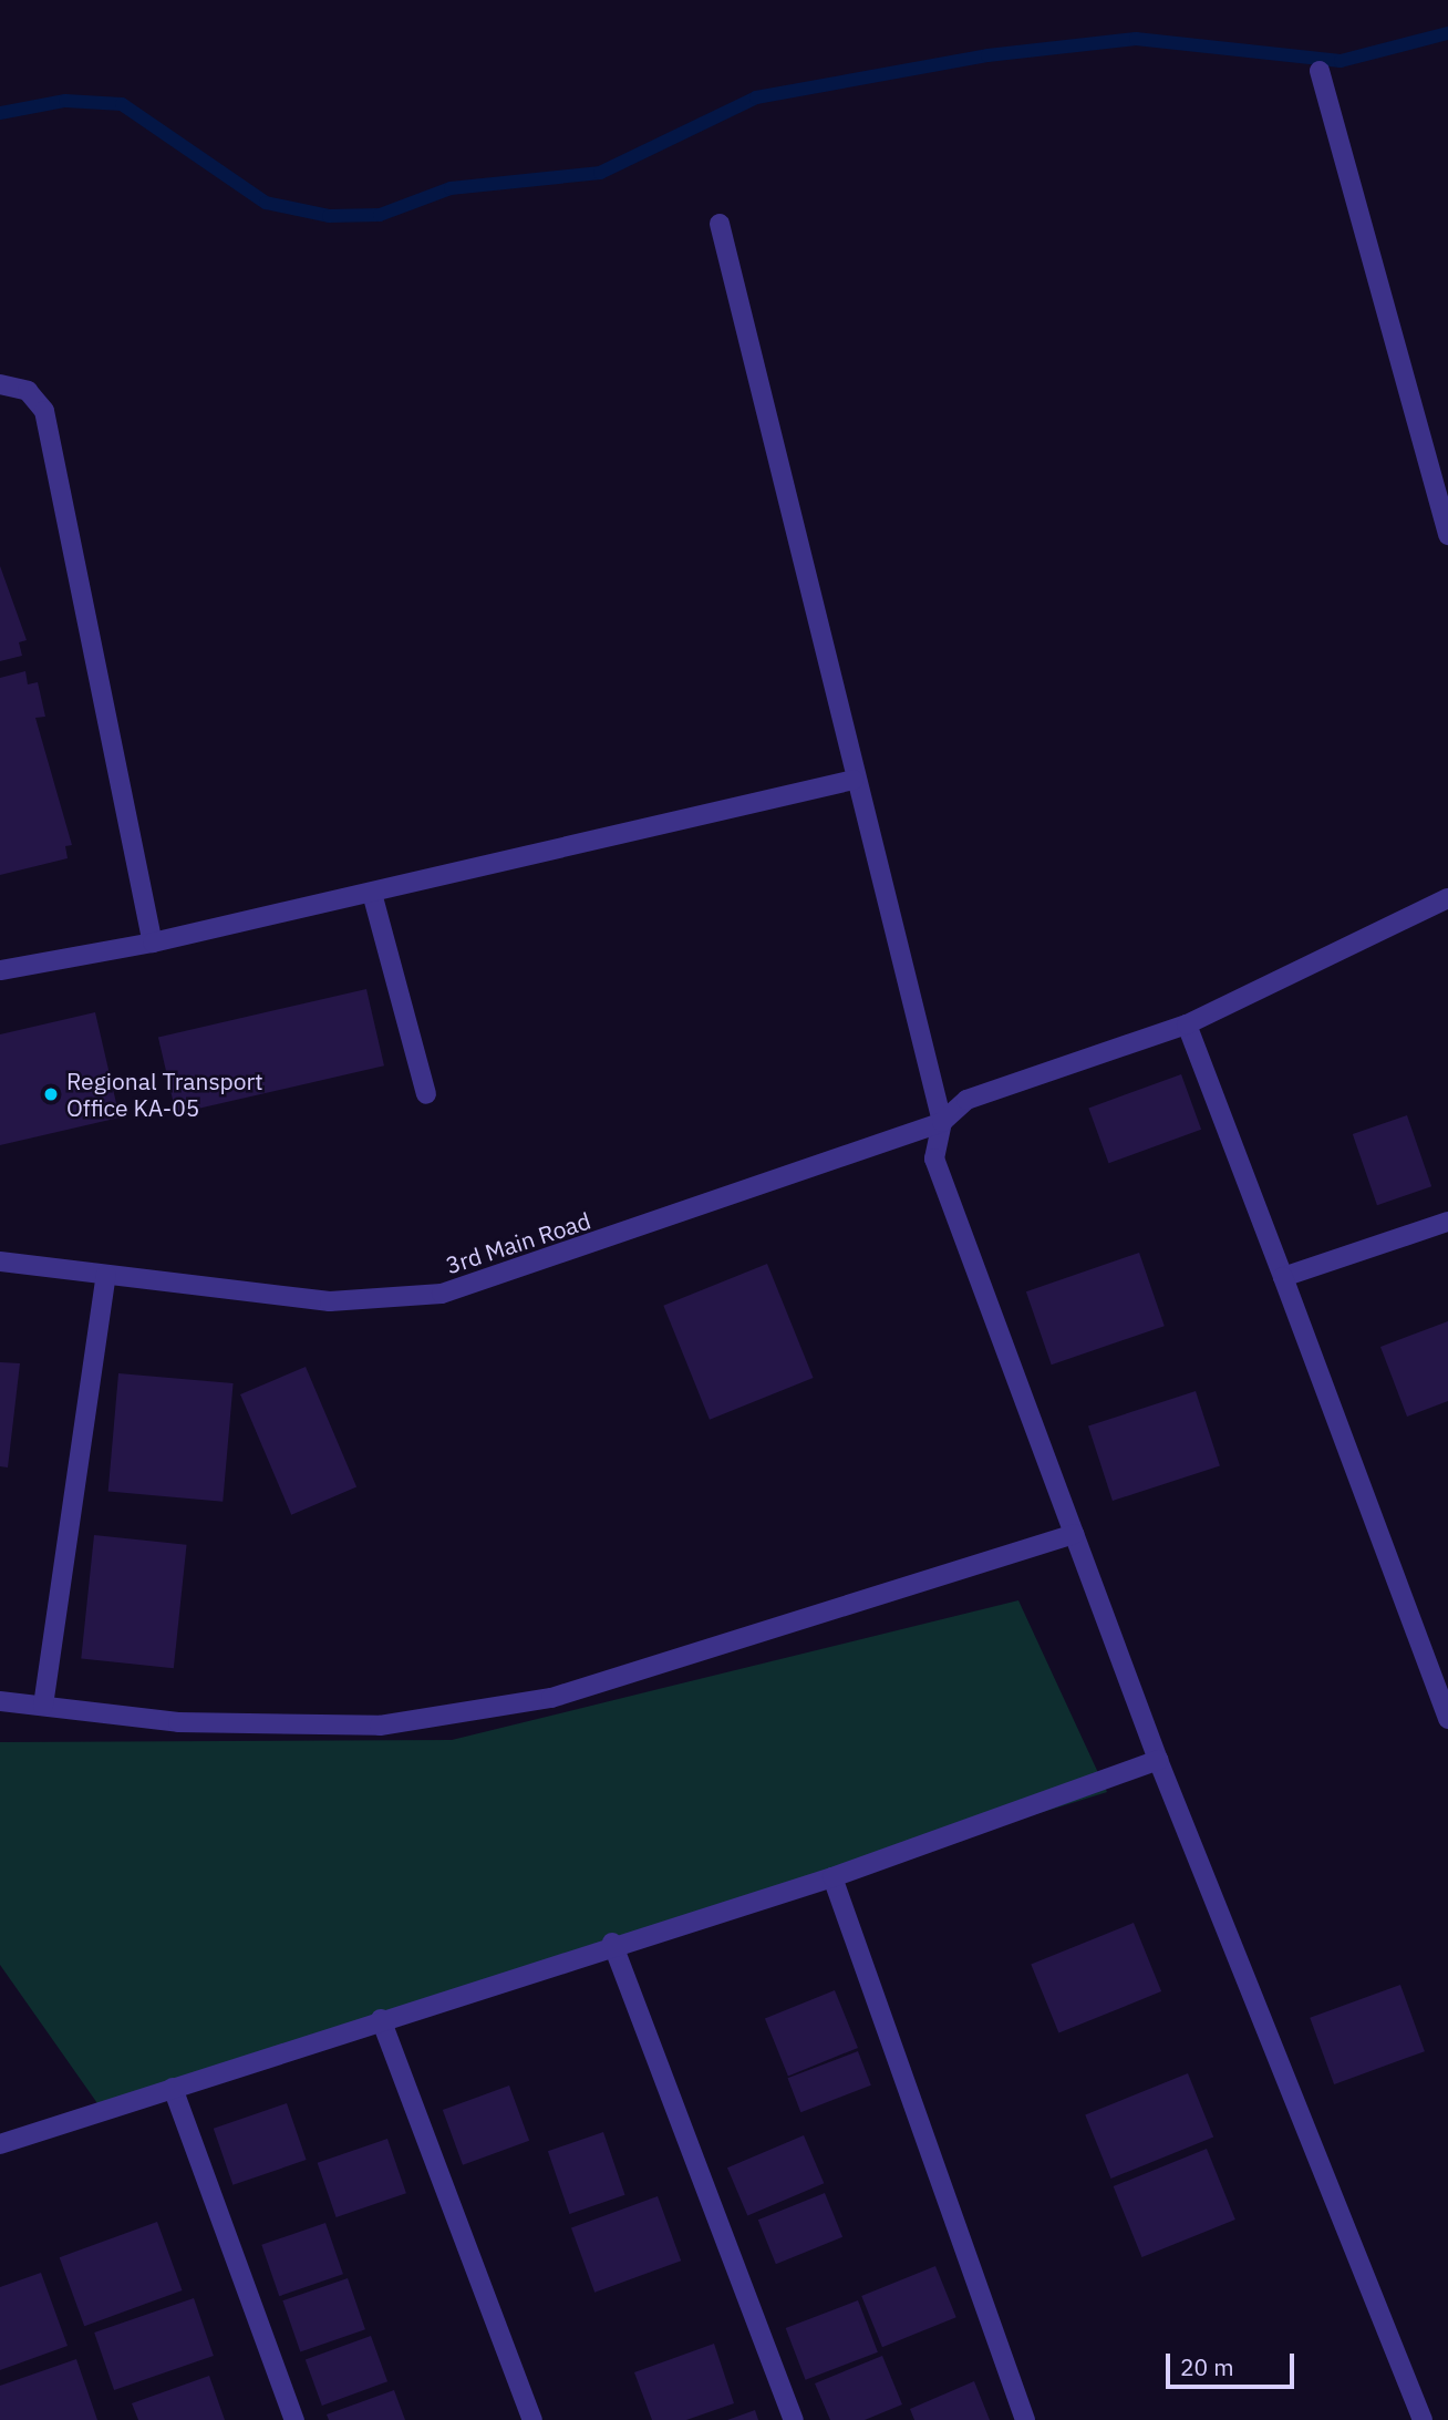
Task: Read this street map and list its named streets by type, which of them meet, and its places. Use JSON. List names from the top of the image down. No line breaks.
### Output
{"streets":{"street":["3rd Main Road"]},"places":["Regional Transport Office KA-05"],"scale_bar":"20 m"}
